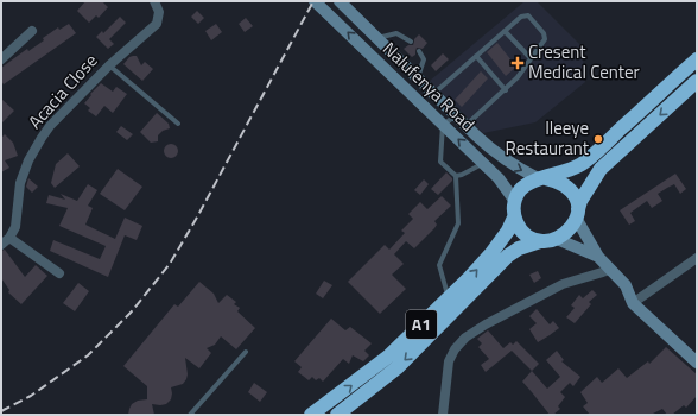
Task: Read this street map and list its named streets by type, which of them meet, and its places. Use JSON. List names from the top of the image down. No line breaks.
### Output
{"streets":{"highway":["A1"],"street":["Nalufenya Road","Acacia Close"]},"crossings":[["Nalufenya Road","A1"]],"places":{"health":["Cresent Medical Center"],"other":["Ileeye Restaurant"]}}
